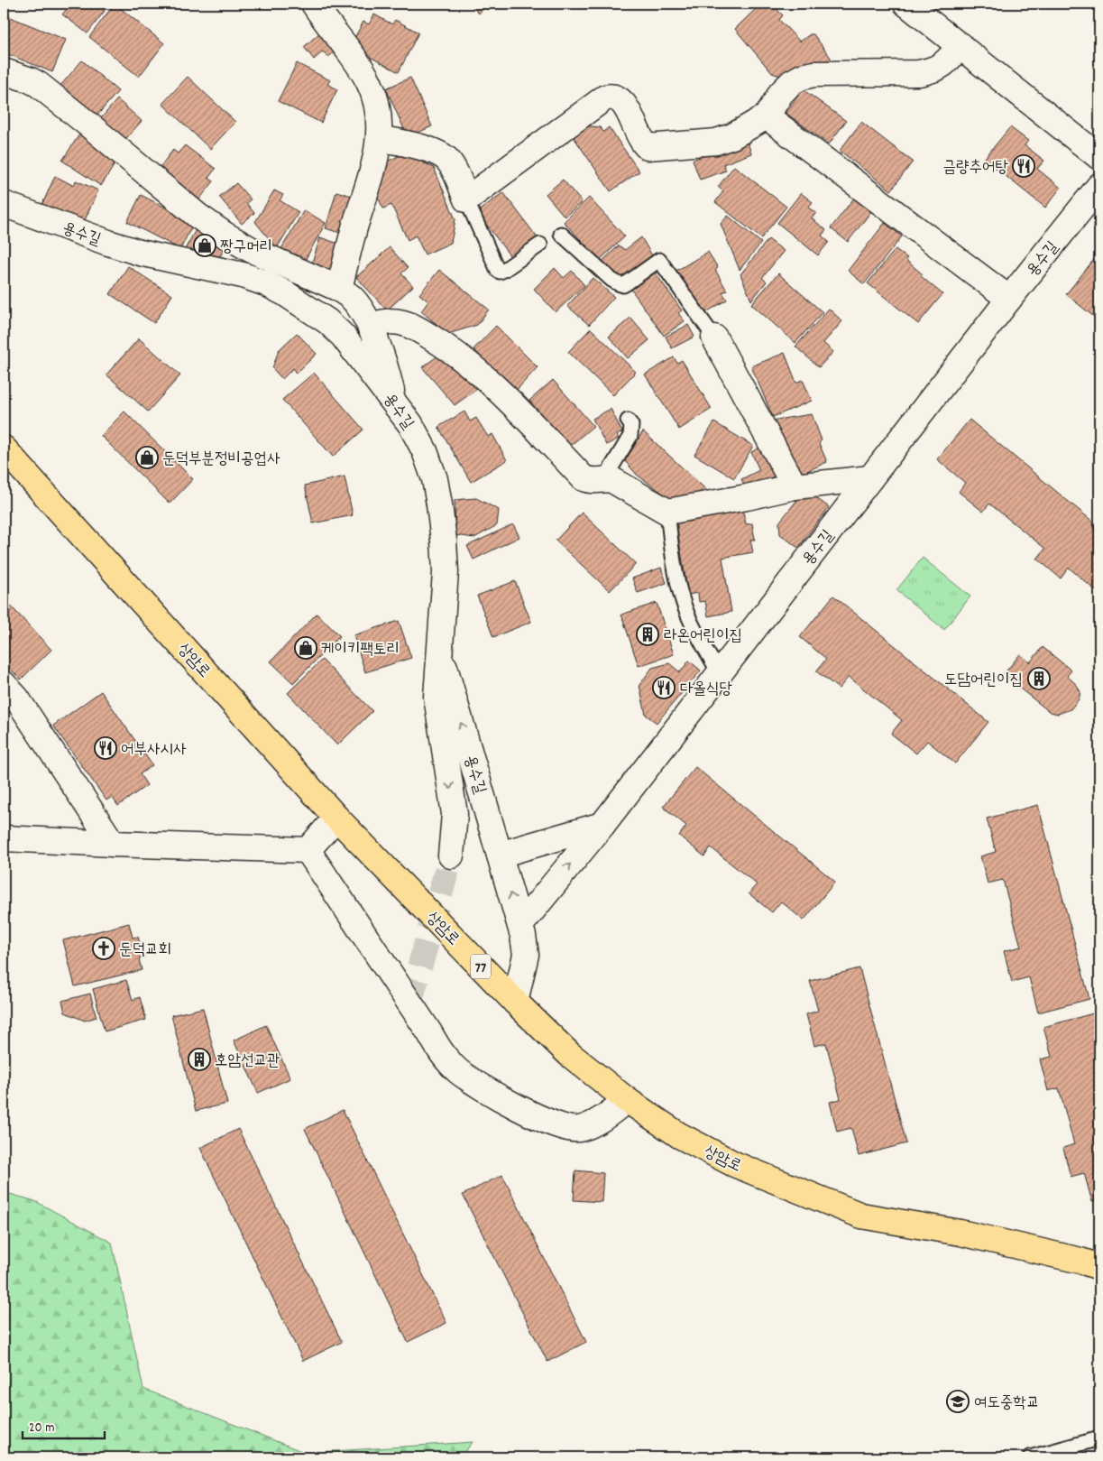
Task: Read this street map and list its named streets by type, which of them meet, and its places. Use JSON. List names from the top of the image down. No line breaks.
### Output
{"streets":{"main road":["상암로","77"],"street":["용수길"]},"crossings":[["용수길","상암로"]],"places":{"restaurant":["금량추어탕","다올식당","어부사시사"],"shop":["짱구머리","둔덕부분정비공업사","케이키팩토리"],"building":["라온어린이집","도담어린이집","호암선교관"],"church":["둔덕교회"],"school or university":["여도중학교"]},"scale_bar":"20 m"}
